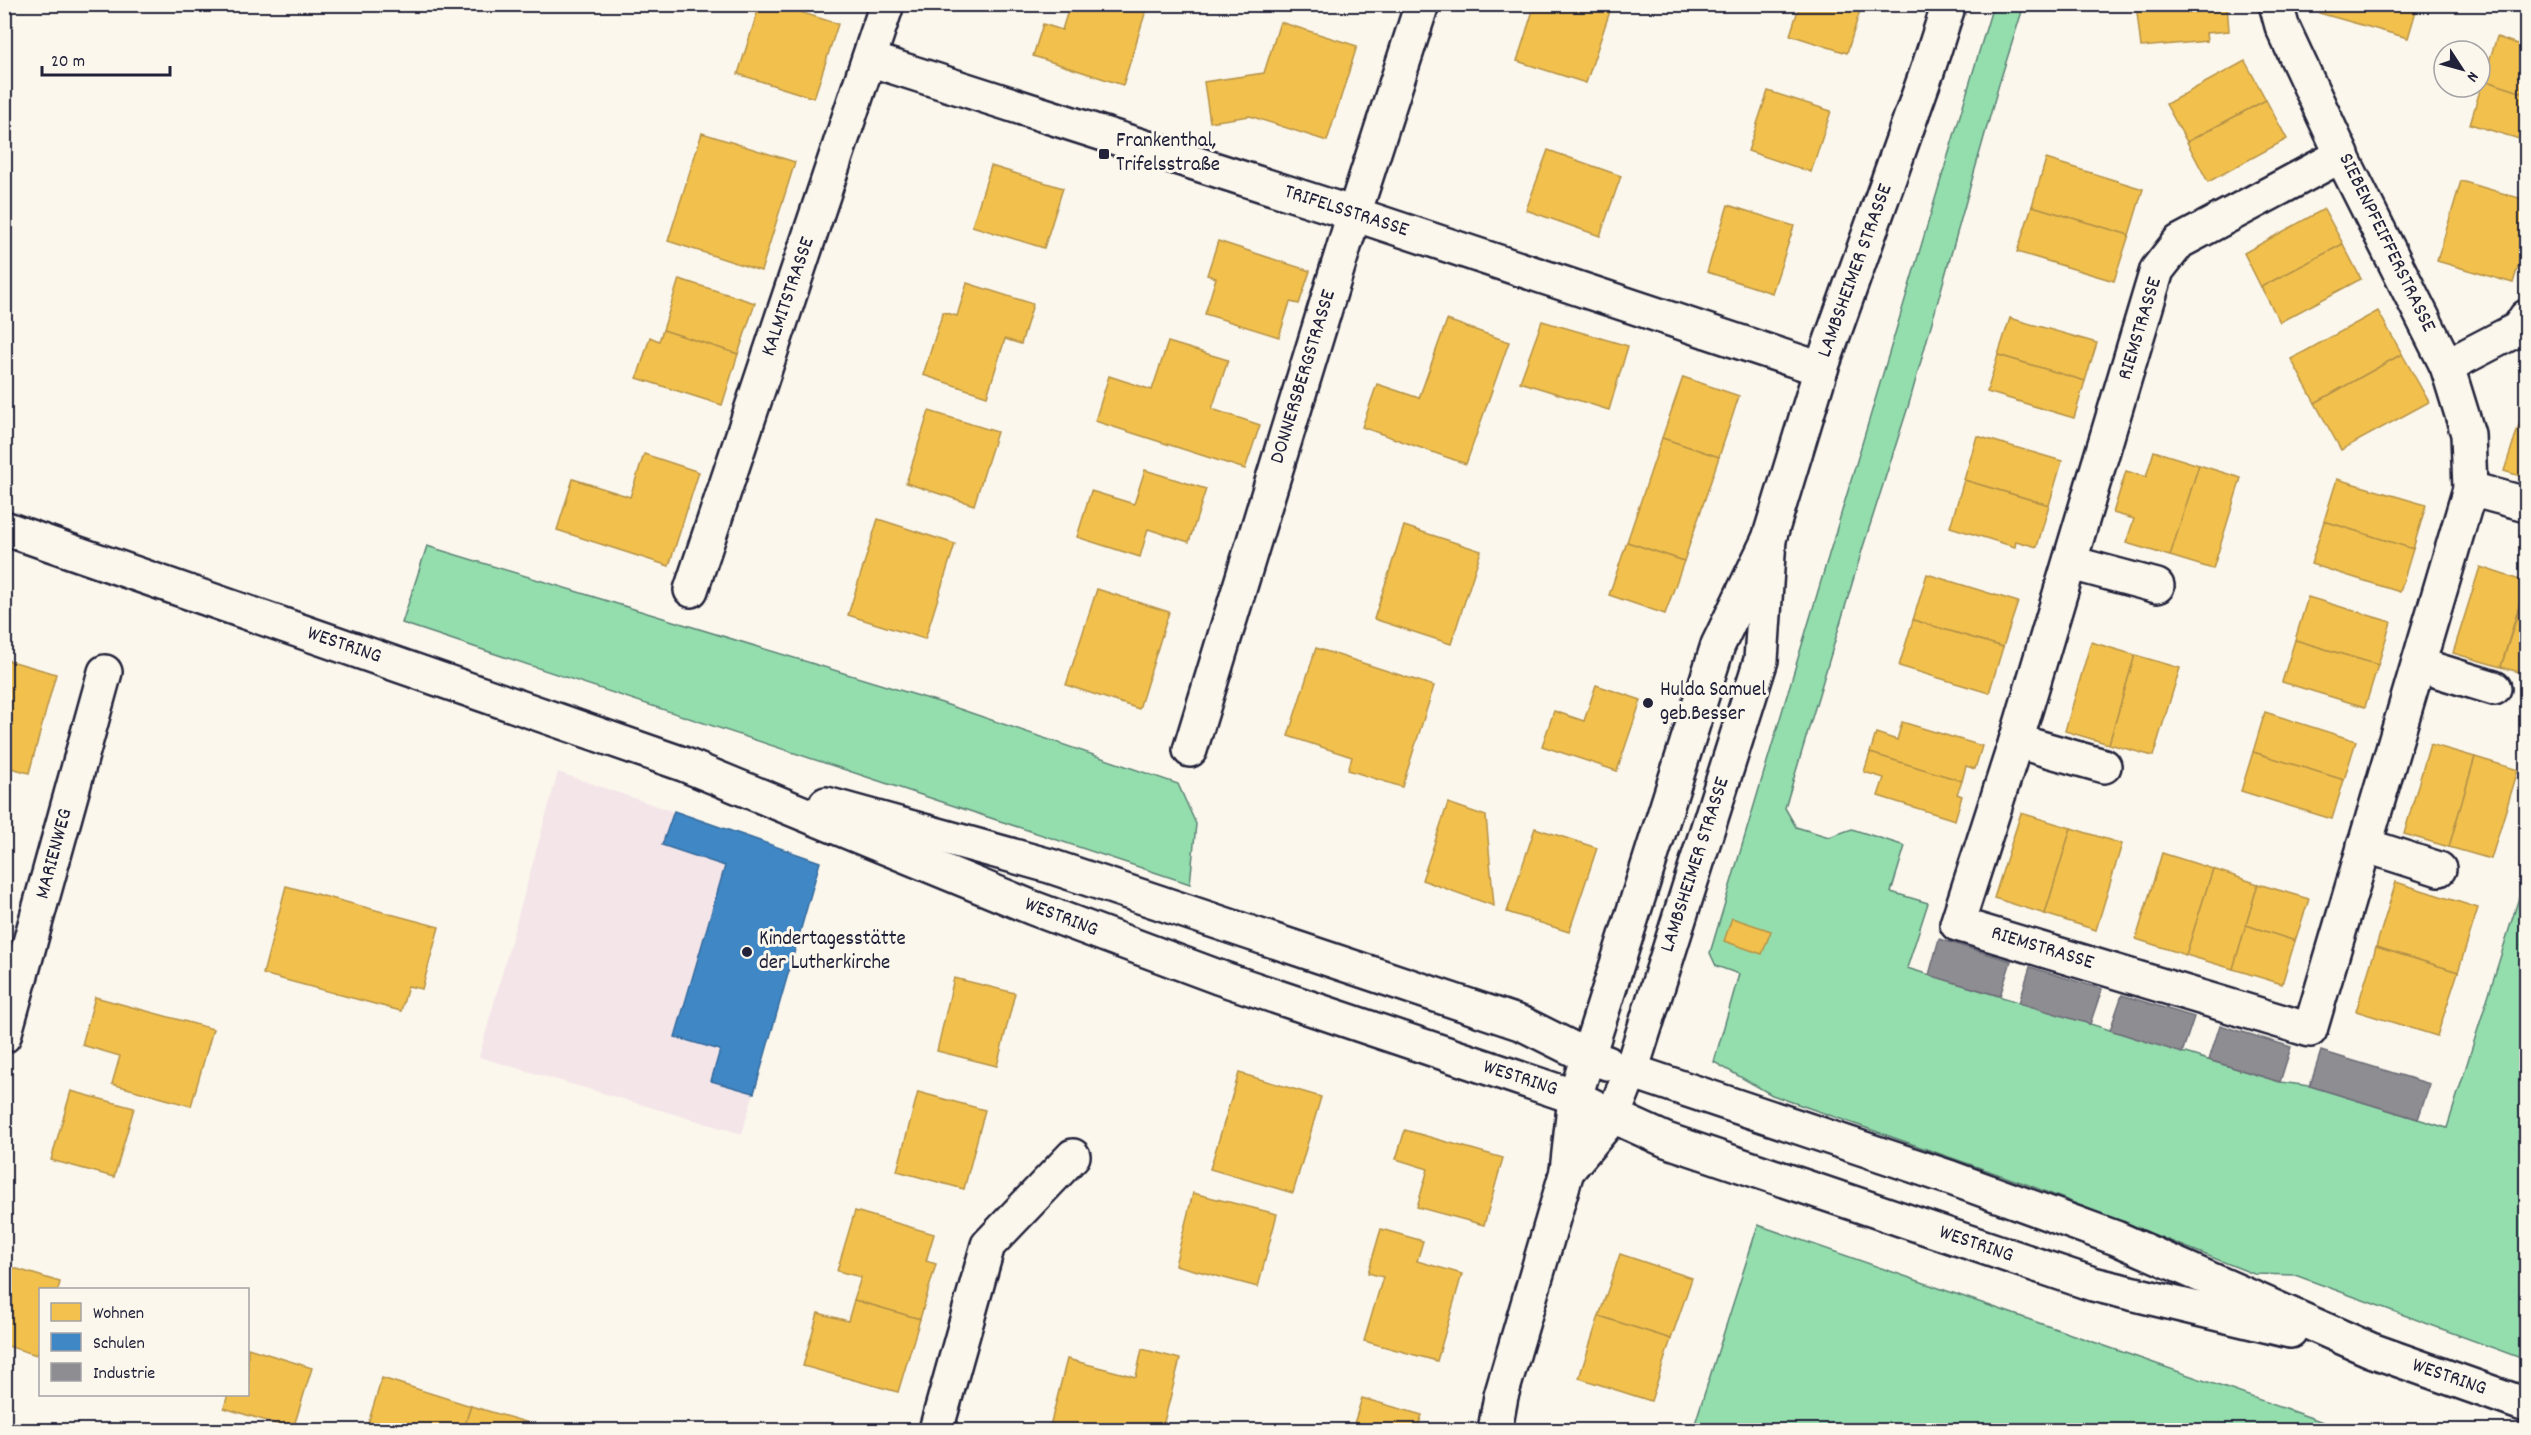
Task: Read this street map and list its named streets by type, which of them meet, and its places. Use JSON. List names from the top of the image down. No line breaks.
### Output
{"streets":{"street":["TRIFELSSTRASSE","SIEBENPFEIFFERSTRASSE","LAMBSHEIMER STRASSE","KALMITSTRASSE","RIEMSTRASSE","DONNERSBERGSTRASSE","WESTRING","MARIENWEG"]},"crossings":[["TRIFELSSTRASSE","LAMBSHEIMER STRASSE"],["TRIFELSSTRASSE","KALMITSTRASSE"],["TRIFELSSTRASSE","DONNERSBERGSTRASSE"],["SIEBENPFEIFFERSTRASSE","RIEMSTRASSE"],["LAMBSHEIMER STRASSE","WESTRING"]],"places":{"transit":["Frankenthal, Trifelsstraße"],"other":["Hulda Samuel geb.Besser","Kindertagesstätte der Lutherkirche"]},"legend":["Wohnen","Schulen","Industrie"],"scale_bar":"20 m","north":"bottom right"}
